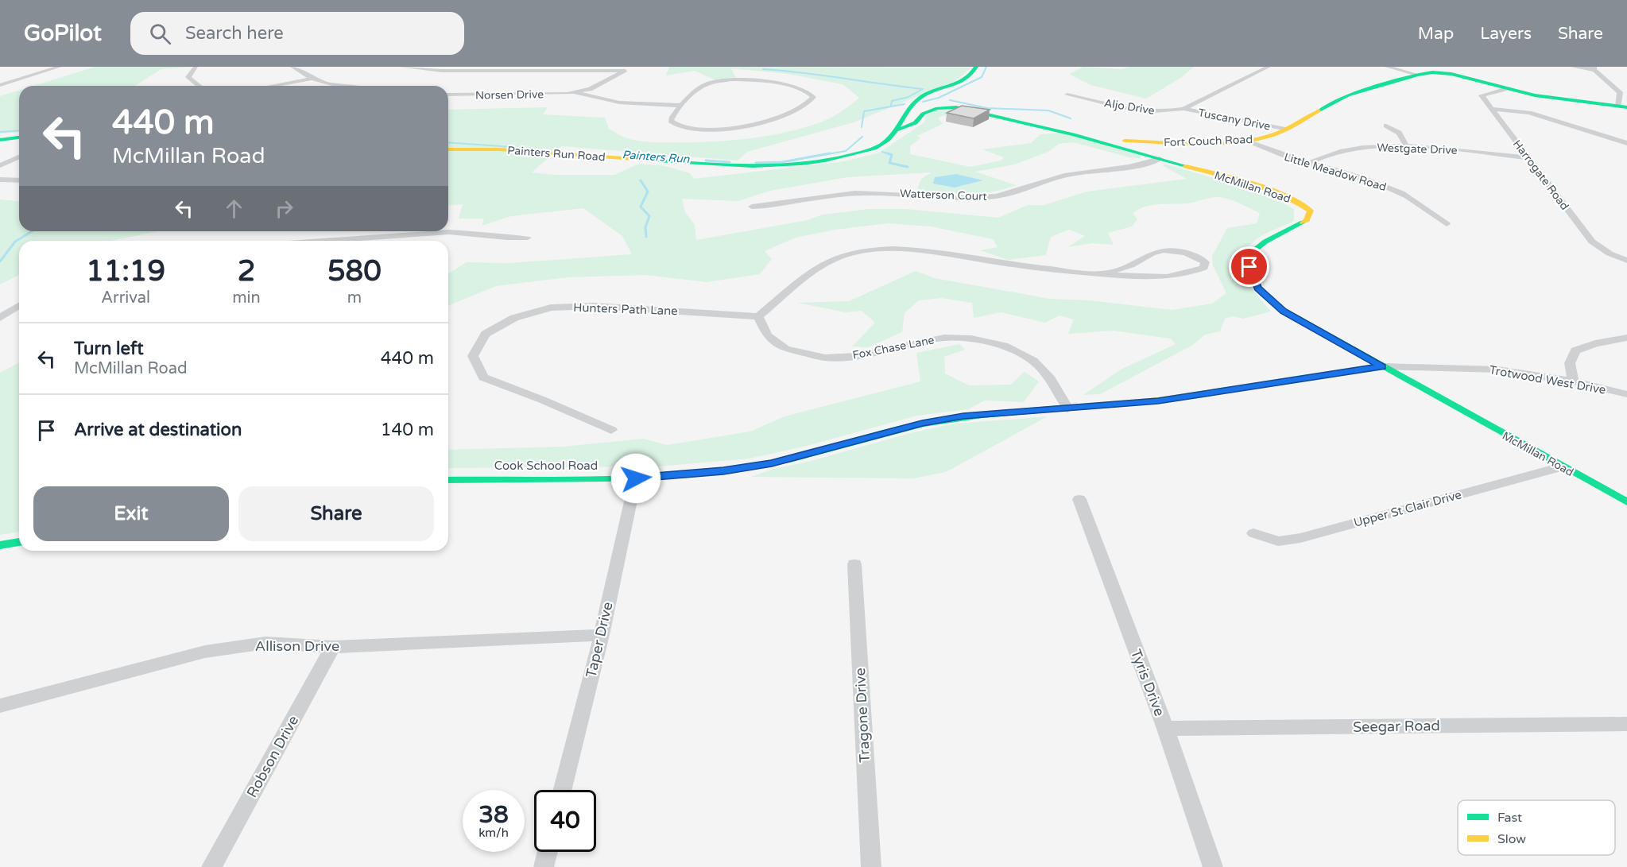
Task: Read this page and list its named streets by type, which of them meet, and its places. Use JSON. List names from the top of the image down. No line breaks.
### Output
{"streets":{"street":["Norsen Drive","Aljo Drive","Tuscany Drive","Fort Couch Road","Westgate Drive","Painters Run Road","Little Meadow Road","Harrogate Road","McMillan Road","Watterson Court","Hunters Path Lane","Fox Chase Lane","Trotwood West Drive","Cook School Road","Upper St Clair Drive","Taper Drive","Allison Drive","Tyris Drive","Tragone Drive","Seegar Road","Robson Drive"]},"crossings":[["Aljo Drive","Tuscany Drive"],["Tuscany Drive","Fort Couch Road"],["Fort Couch Road","Little Meadow Road"],["Fort Couch Road","Harrogate Road"],["Fort Couch Road","McMillan Road"],["Westgate Drive","Little Meadow Road"],["Westgate Drive","Harrogate Road"],["Painters Run Road","McMillan Road"],["McMillan Road","Watterson Court"],["McMillan Road","Trotwood West Drive"],["McMillan Road","Cook School Road"],["McMillan Road","Upper St Clair Drive"],["Hunters Path Lane","Fox Chase Lane"],["Fox Chase Lane","Cook School Road"],["Trotwood West Drive","Cook School Road"],["Cook School Road","Taper Drive"],["Taper Drive","Allison Drive"],["Allison Drive","Robson Drive"],["Tyris Drive","Seegar Road"]],"water":["Painters Run"],"legend":["Fast","Slow"],"page":{"header":"GoPilot","search":"Search here","nav":["Map","Layers","Share"],"turn":["440 m","McMillan Road"],"eta":["11:19","Arrival","2","min","580","m"],"list":[{"name":"Turn left","note":"McMillan Road","value":"440 m"},{"name":"Arrive at destination","value":"140 m"}],"buttons":["Exit","Share"],"speed":"38 km/h","limit":"40"}}
